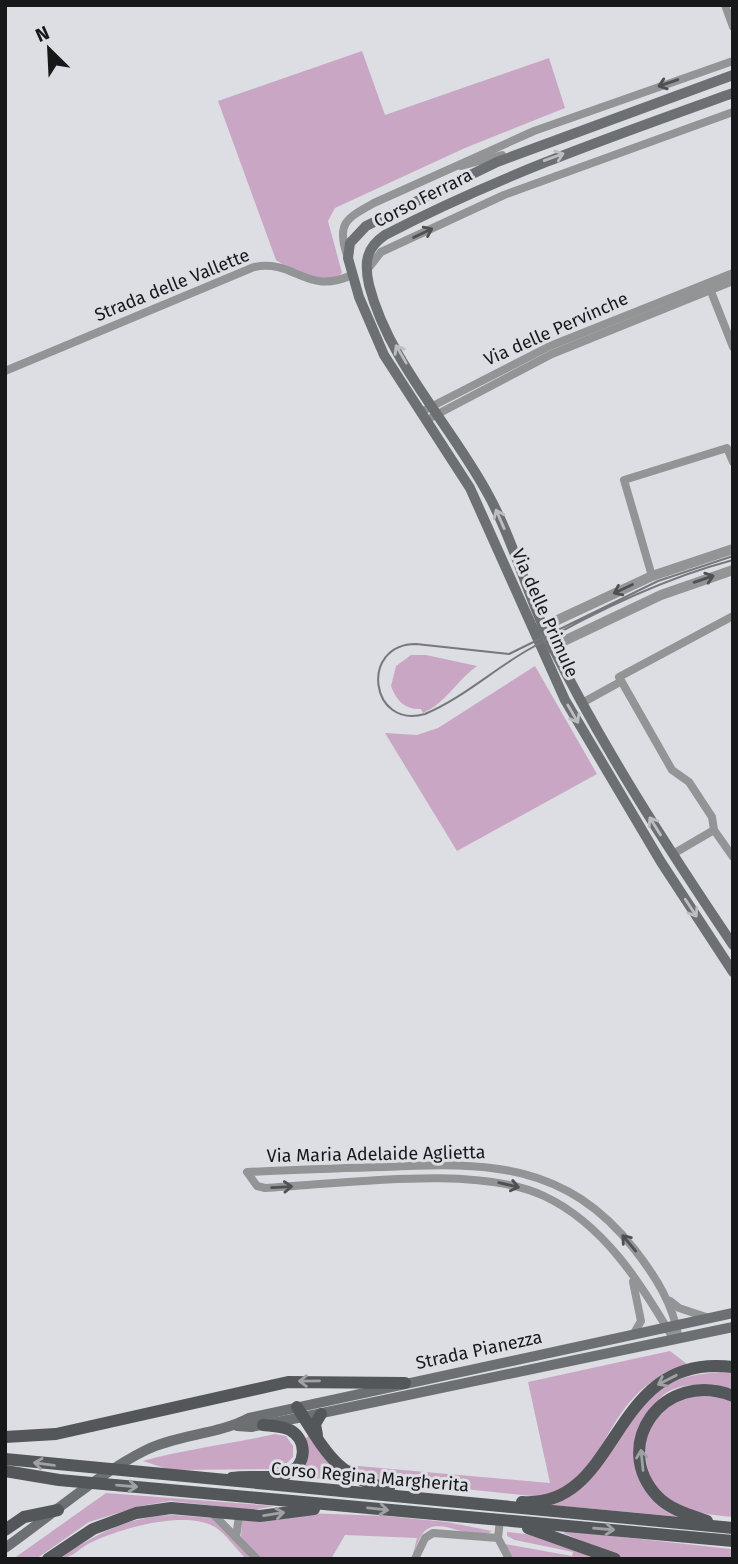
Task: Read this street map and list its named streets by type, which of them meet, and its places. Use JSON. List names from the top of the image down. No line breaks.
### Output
{"streets":{"main road":["Corso Ferrara","Via delle Primule","Strada Pianezza","Corso Regina Margherita"],"street":["Strada delle Vallette","Via delle Pervinche","Via Maria Adelaide Aglietta"]},"crossings":[["Corso Ferrara","Via delle Primule"],["Strada delle Vallette","Via delle Primule"],["Via delle Pervinche","Via delle Primule"],["Via Maria Adelaide Aglietta","Strada Pianezza"]],"north":"top left"}
